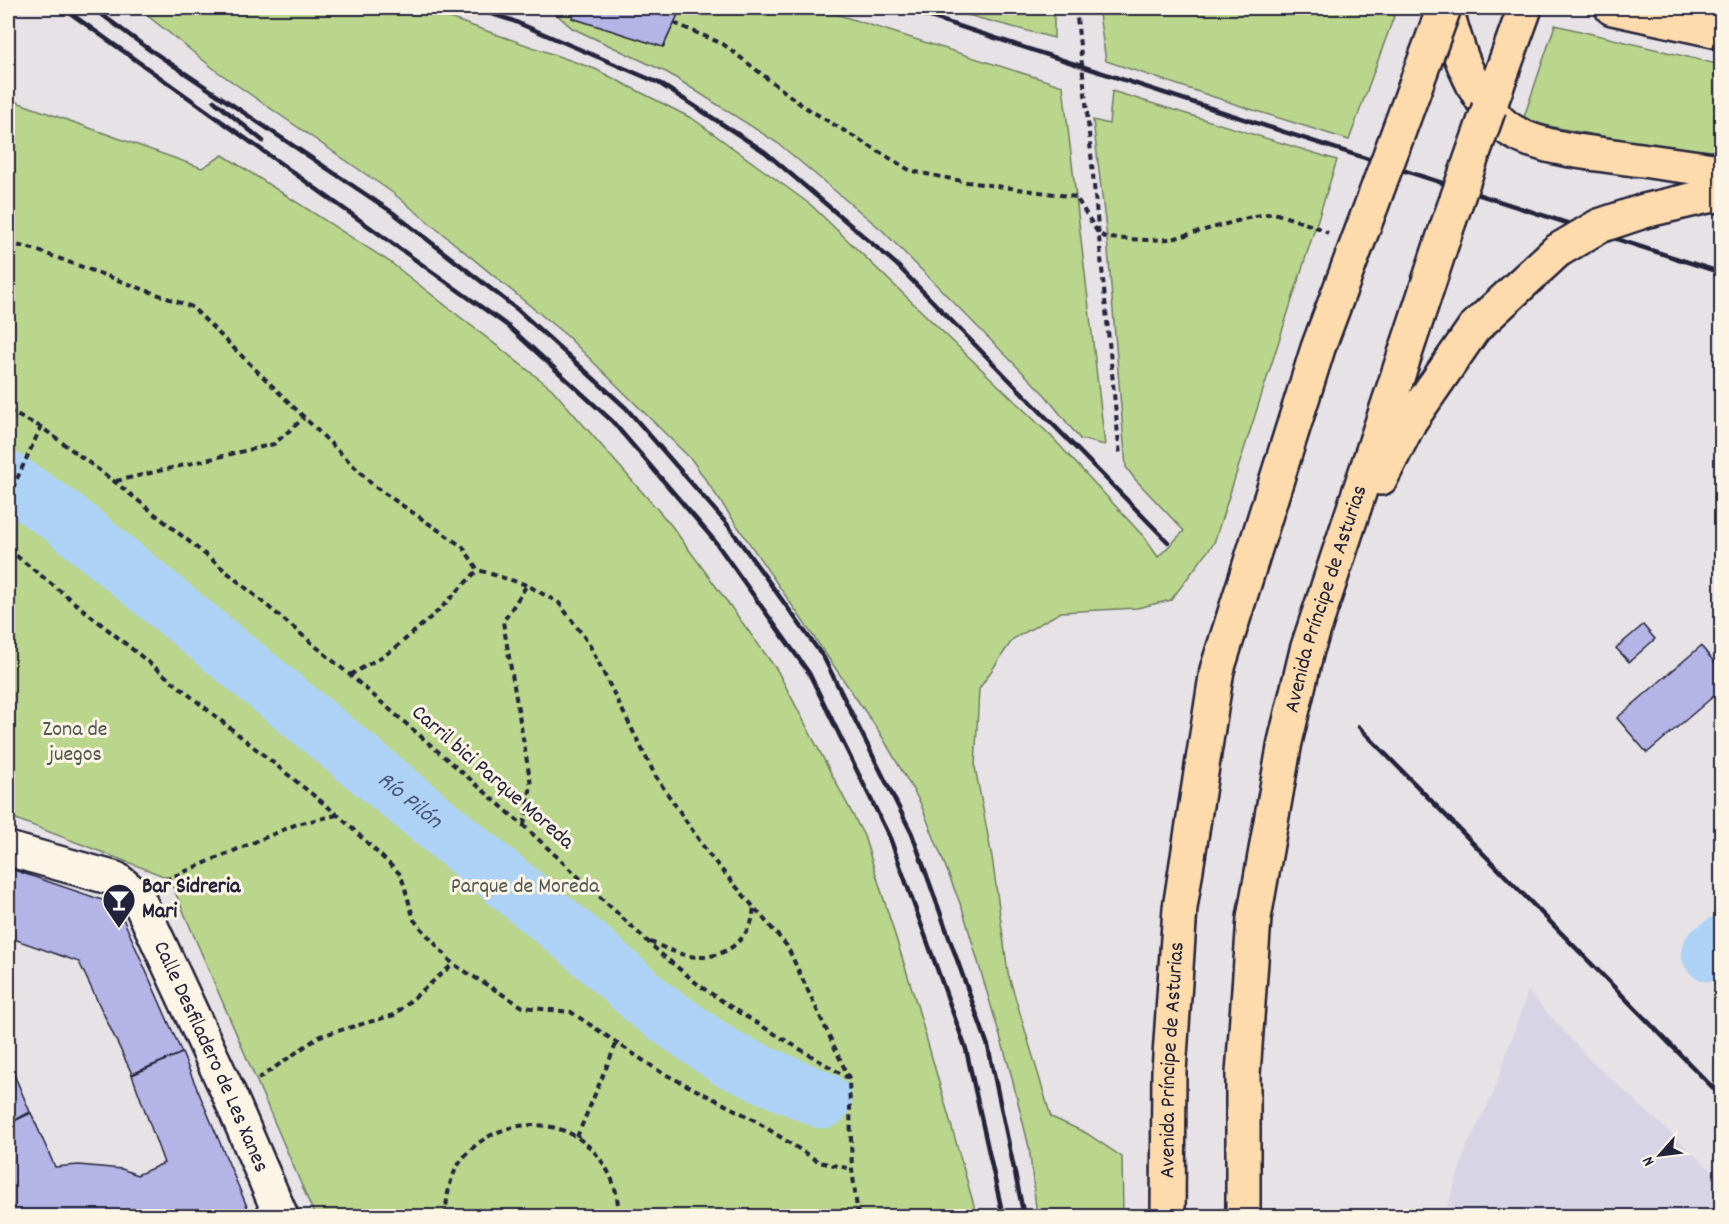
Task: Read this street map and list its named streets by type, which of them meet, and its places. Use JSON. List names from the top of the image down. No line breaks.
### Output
{"streets":{"highway":["Avenida Príncipe de Asturias"],"street":["Calle Desfiladero de Les Xanes"],"path":["Carril bici Parque Moreda"]},"water":["Río Pilón"],"parks":["Zona de juegos","Parque de Moreda"],"places":{"bar":["Bar Sidreria Mari"]},"north":"bottom left"}
